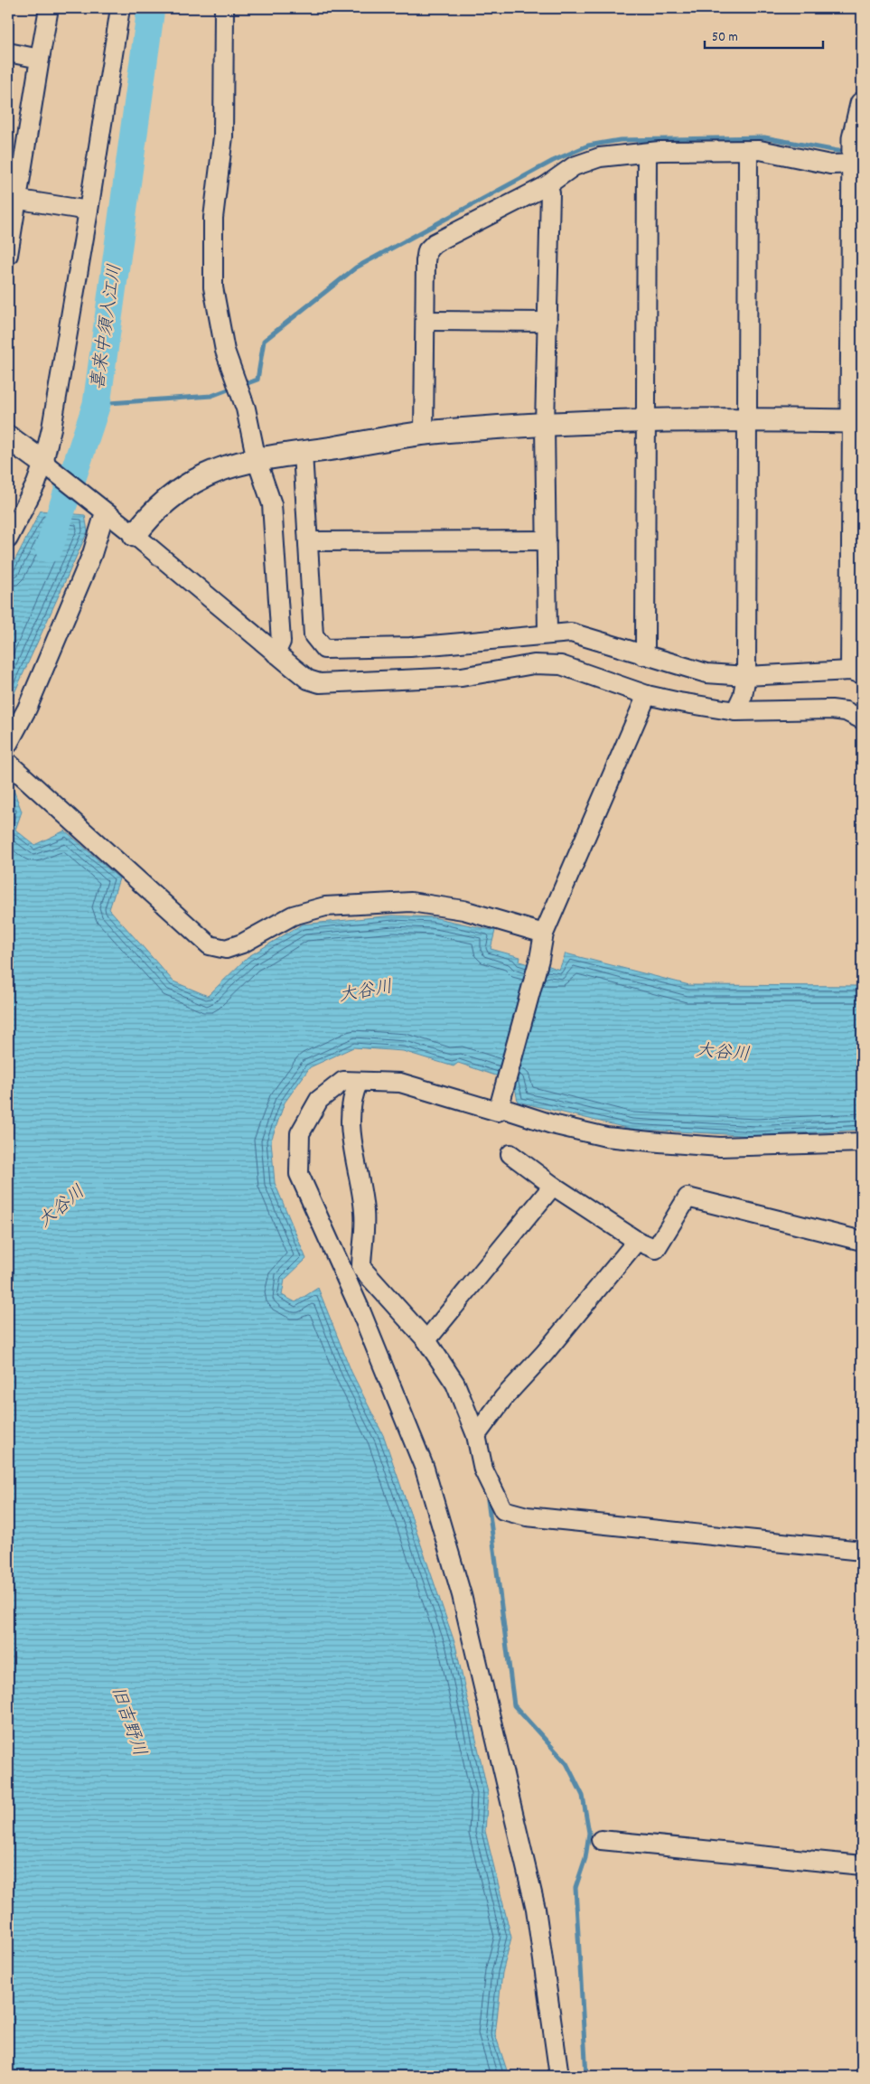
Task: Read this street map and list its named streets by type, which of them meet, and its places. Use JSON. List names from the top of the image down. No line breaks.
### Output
{"water":["喜来中須入江川","大谷川","旧吉野川"],"scale_bar":"50 m"}
